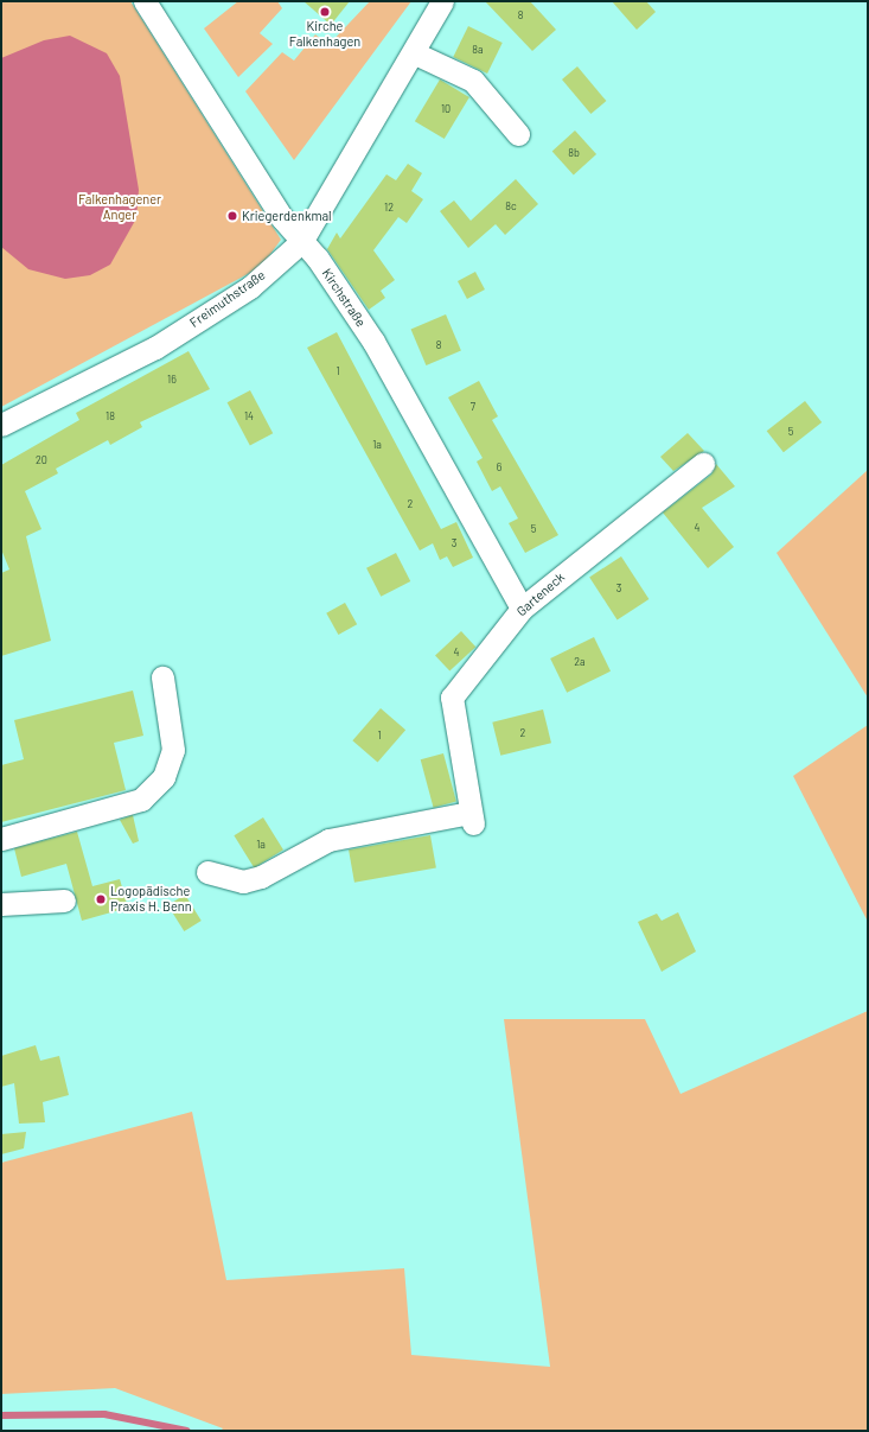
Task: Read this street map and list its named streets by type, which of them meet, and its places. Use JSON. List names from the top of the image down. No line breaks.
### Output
{"streets":{"street":["Kirchstraße","Freimuthstraße","Garteneck"]},"crossings":[["Kirchstraße","Freimuthstraße"],["Kirchstraße","Garteneck"]],"parks":["Falkenhagener Anger"],"places":["Kirche Falkenhagen","Kriegerdenkmal","Logopädische Praxis H. Benn"],"house_numbers":["8","8a","10","8b","8c","12","8","1","16","7","18","14","5","1a","20","6","2","4","5","3","3","4","2a","2","1","1a"]}
